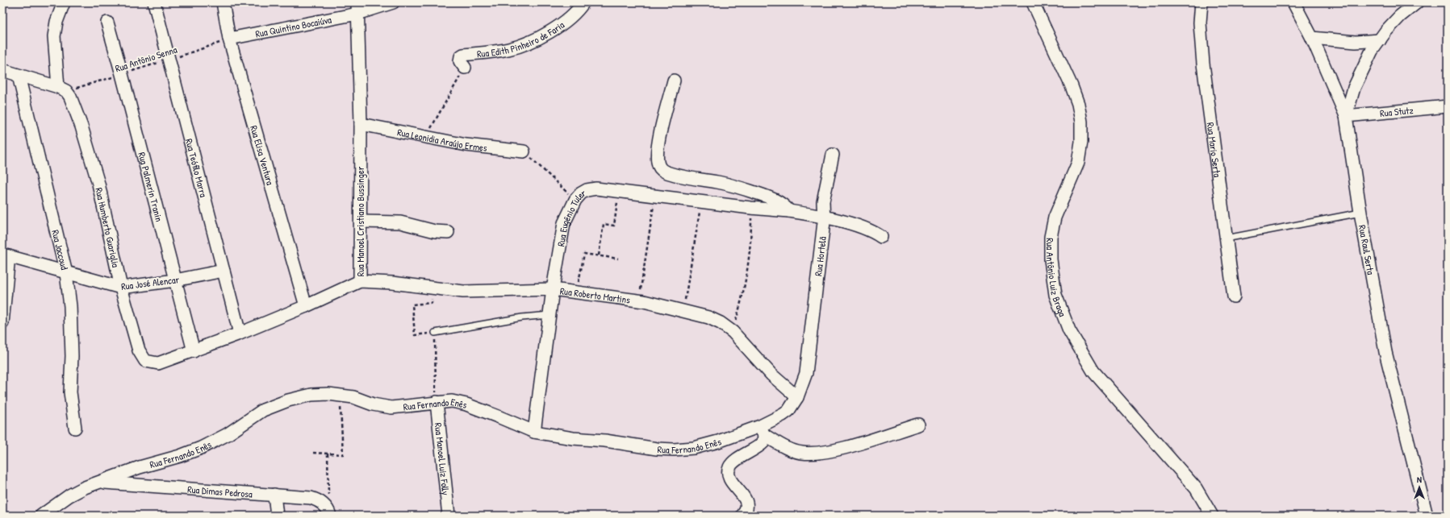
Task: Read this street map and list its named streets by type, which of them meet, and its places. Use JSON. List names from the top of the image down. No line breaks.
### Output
{"streets":{"street":["Rua Quintino Bocaiúva","Rua Edith Pinheiro de Faria","Rua Stutz","Rua Leonidia Araújo Ermes","Rua Mario Serta","Rua Elisa Ventura","Rua Teófilo Marra","Rua Palmerin Tranin","Rua Eugênio Tuler","Rua Manoel Cristiano Bussinger","Rua Humberto Guariglia","Rua Jaccoud","Rua Raul Serta","Rua Hortelã","Rua Antônio Luiz Braga","Rua José Alencar","Rua Roberto Martins","Rua Fernando Enês","Rua Manoel Luiz Folly","Rua Dimas Pedrosa"],"path":["Rua Antônio Senna"]},"crossings":[["Rua Quintino Bocaiúva","Rua Antônio Senna"],["Rua Quintino Bocaiúva","Rua Elisa Ventura"],["Rua Quintino Bocaiúva","Rua Manoel Cristiano Bussinger"],["Rua Antônio Senna","Rua Elisa Ventura"],["Rua Antônio Senna","Rua Teófilo Marra"],["Rua Antônio Senna","Rua Palmerin Tranin"],["Rua Antônio Senna","Rua Humberto Guariglia"],["Rua Stutz","Rua Raul Serta"],["Rua Leonidia Araújo Ermes","Rua Manoel Cristiano Bussinger"],["Rua Elisa Ventura","Rua Manoel Cristiano Bussinger"],["Rua Teófilo Marra","Rua Manoel Cristiano Bussinger"],["Rua Teófilo Marra","Rua José Alencar"],["Rua Palmerin Tranin","Rua Manoel Cristiano Bussinger"],["Rua Palmerin Tranin","Rua José Alencar"],["Rua Eugênio Tuler","Rua Hortelã"],["Rua Eugênio Tuler","Rua Roberto Martins"],["Rua Eugênio Tuler","Rua Fernando Enês"],["Rua Manoel Cristiano Bussinger","Rua Humberto Guariglia"],["Rua Manoel Cristiano Bussinger","Rua Roberto Martins"],["Rua Humberto Guariglia","Rua José Alencar"],["Rua Jaccoud","Rua José Alencar"],["Rua Hortelã","Rua Fernando Enês"],["Rua Roberto Martins","Rua Fernando Enês"],["Rua Fernando Enês","Rua Manoel Luiz Folly"],["Rua Fernando Enês","Rua Dimas Pedrosa"]],"north":"top"}
